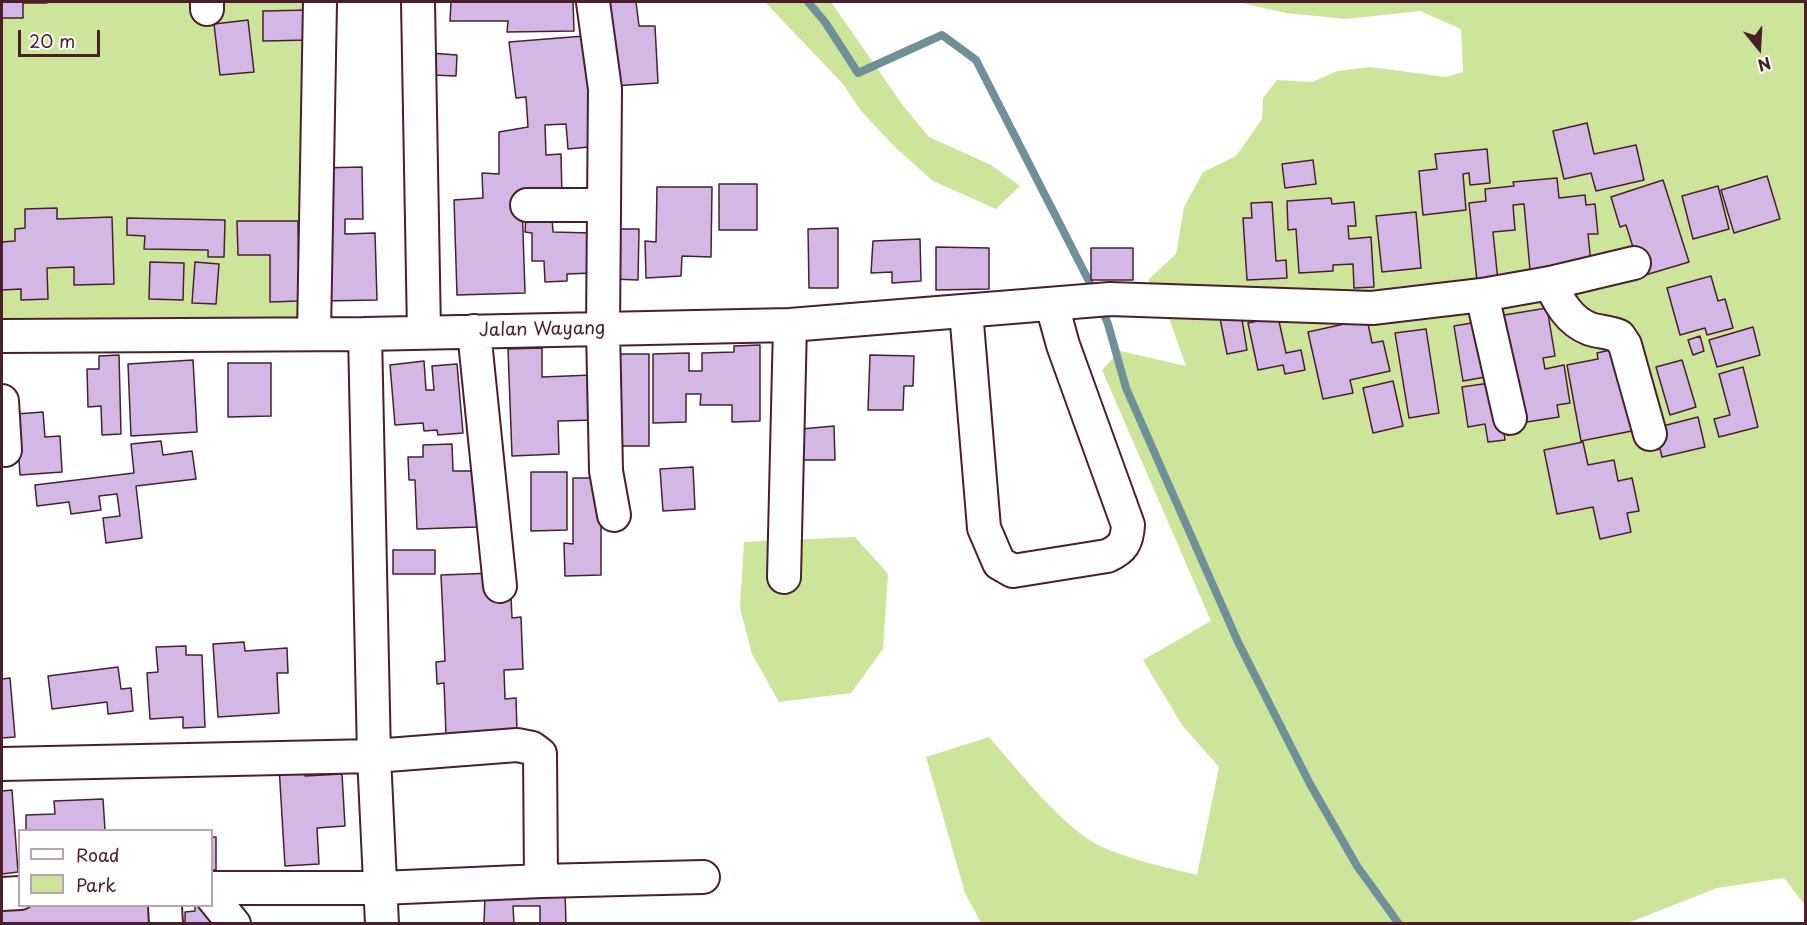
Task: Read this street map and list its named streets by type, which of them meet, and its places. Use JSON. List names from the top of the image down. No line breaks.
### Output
{"streets":{"street":["Jalan Wayang"]},"legend":["Road","Park"],"scale_bar":"20 m","north":"bottom"}
